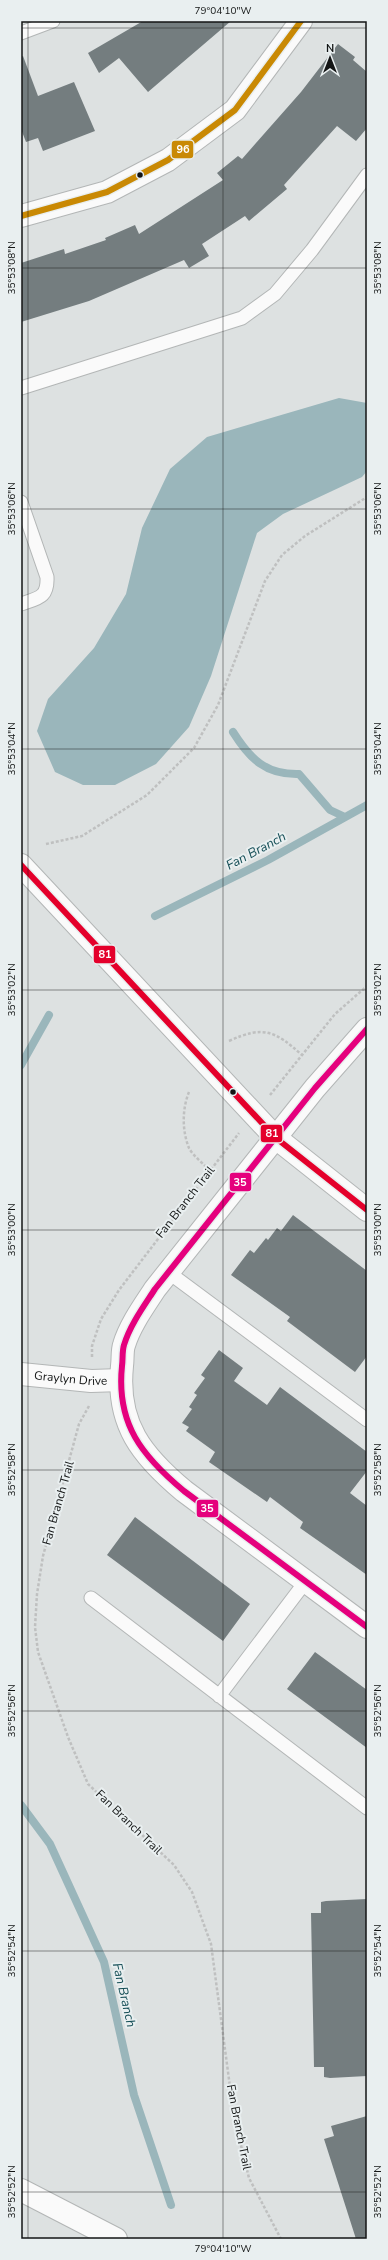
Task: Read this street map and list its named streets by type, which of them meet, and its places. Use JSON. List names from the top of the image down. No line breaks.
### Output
{"streets":{"street":["Graylyn Drive"],"path":["Fan Branch Trail"]},"water":["Fan Branch"],"lines":["transit line 96","transit line 81","transit line 35"],"north":"top","coordinates":["79°04'10\"W","35°53'08\"N","35°53'06\"N","35°53'04\"N","35°53'02\"N","35°53'00\"N","35°52'58\"N","35°52'56\"N","35°52'54\"N","35°52'52\"N"]}
